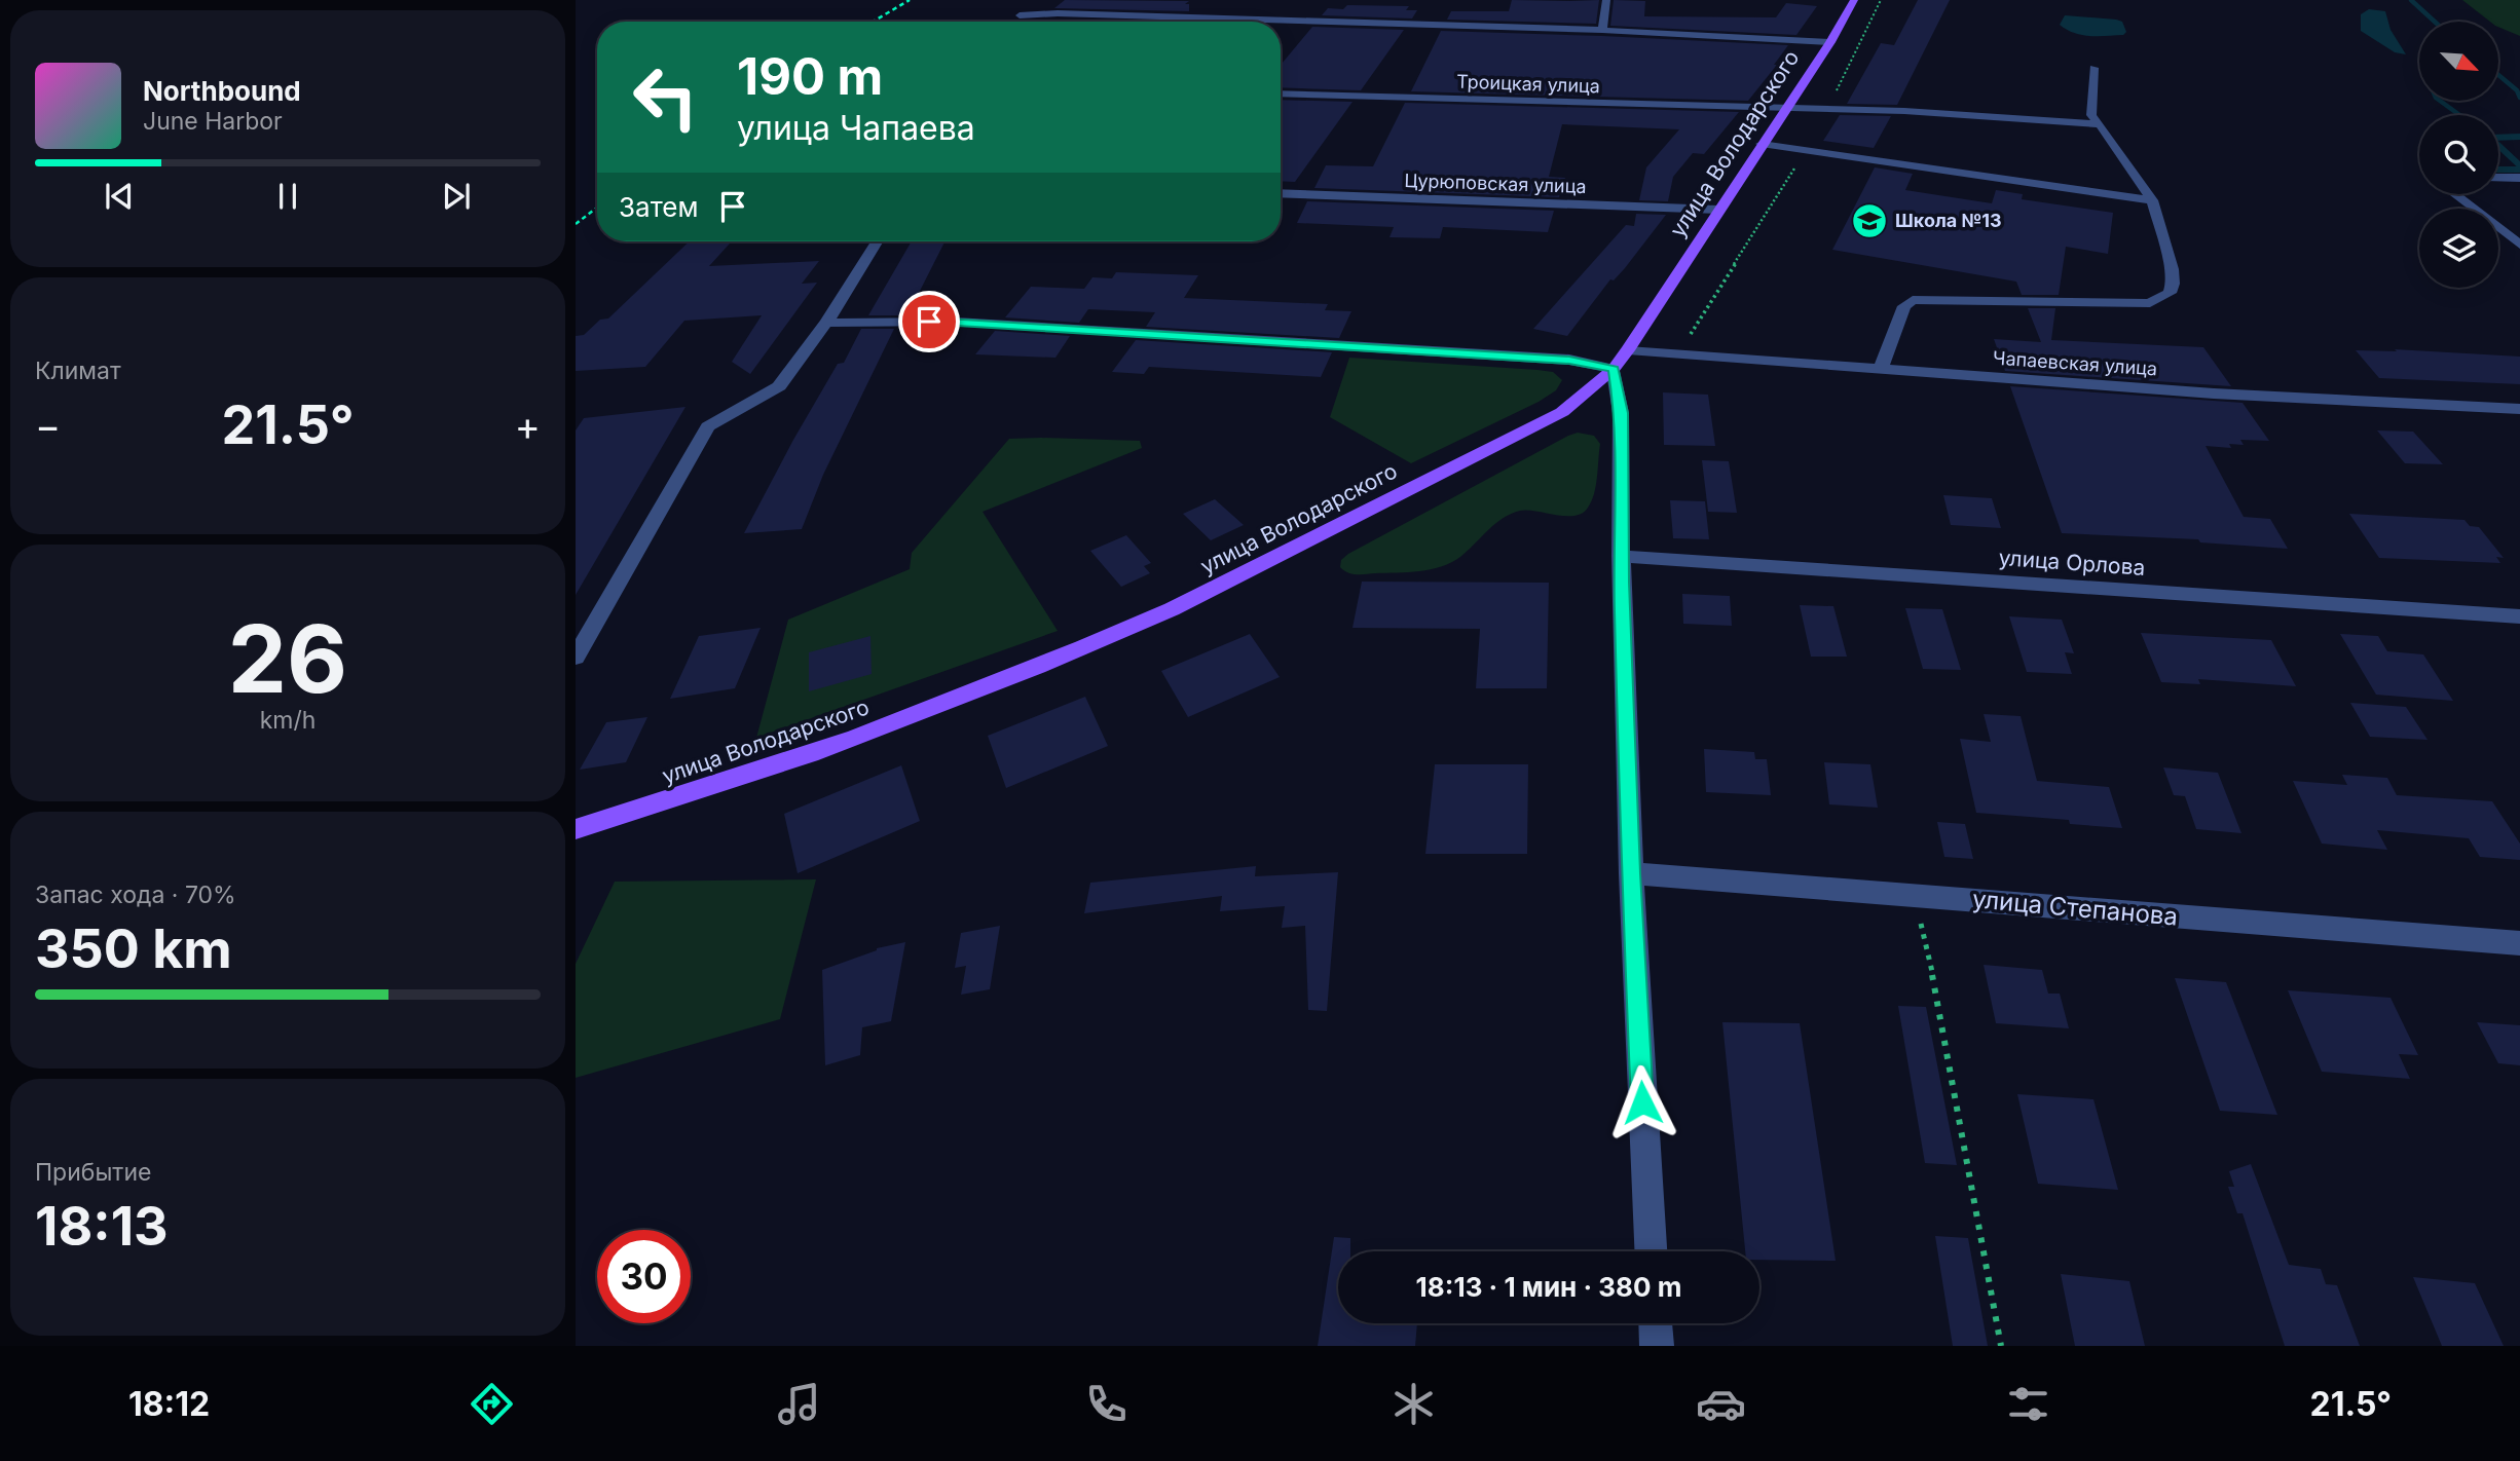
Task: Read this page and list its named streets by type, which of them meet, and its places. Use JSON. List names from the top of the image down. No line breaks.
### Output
{"streets":{"main road":["улица Володарского"],"street":["Троицкая улица","Цурюповская улица","Чапаевская улица","улица Орлова","улица Степанова"]},"crossings":[["Троицкая улица","улица Володарского"],["улица Володарского","Цурюповская улица"],["улица Володарского","Чапаевская улица"]],"places":{"school or university":["Школа №13"]},"north":"bottom right","page":{"turn":["190 m","улица Чапаева"],"song":["Northbound","June Harbor"],"then":"Затем","tile":["Климат",["26","km/h"],["Запас хода · 70%","350 km"],["Прибытие","18:13"]],"heat":["−","21.5°","+"],"limit":"30","trip":"18:13 · 1 мин · 380 m","tabs":["18:12","21.5°"]}}
